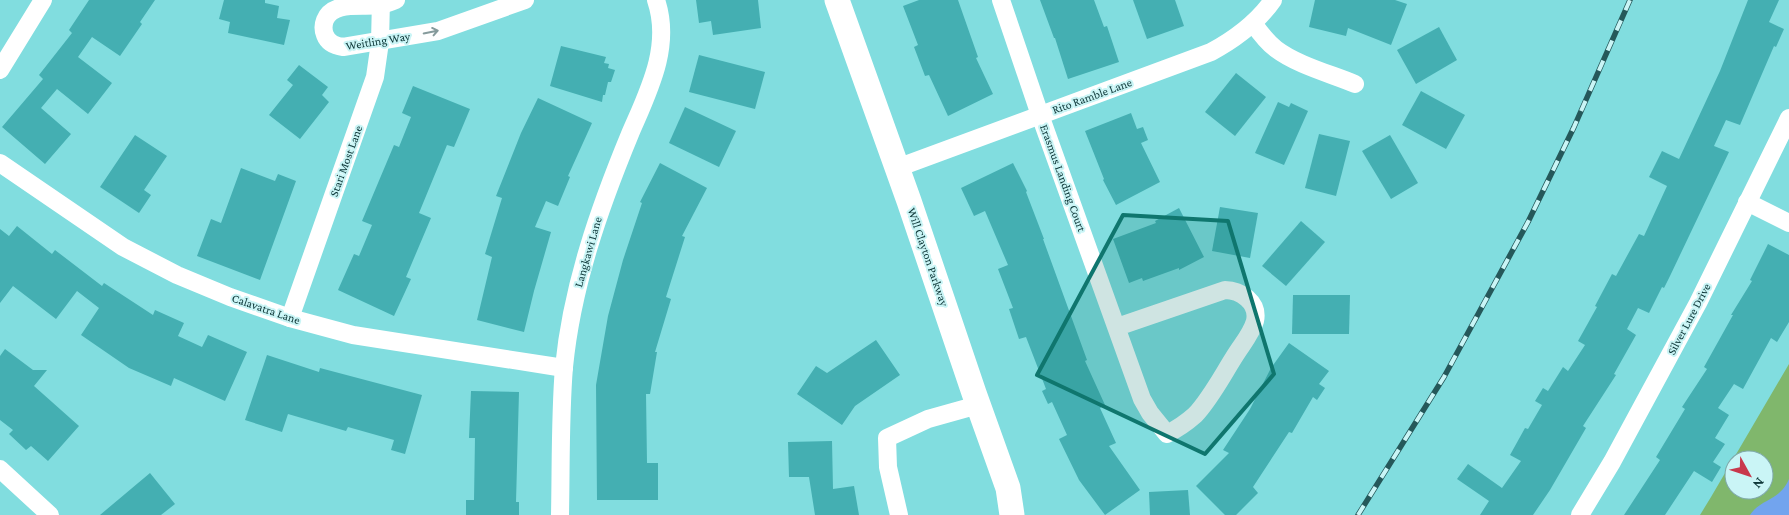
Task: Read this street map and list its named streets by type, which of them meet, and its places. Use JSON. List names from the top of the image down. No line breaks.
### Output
{"streets":{"street":["Weitling Way","Rito Ramble Lane","Stari Most Lane","Erasmus Landing Court","Langkawi Lane","Will Clayton Parkway","Calavatra Lane","Silver Lure Drive"]},"crossings":[["Weitling Way","Stari Most Lane"],["Rito Ramble Lane","Erasmus Landing Court"],["Rito Ramble Lane","Will Clayton Parkway"],["Stari Most Lane","Calavatra Lane"],["Langkawi Lane","Calavatra Lane"]],"one_way":["Weitling Way"],"north":"bottom right"}
